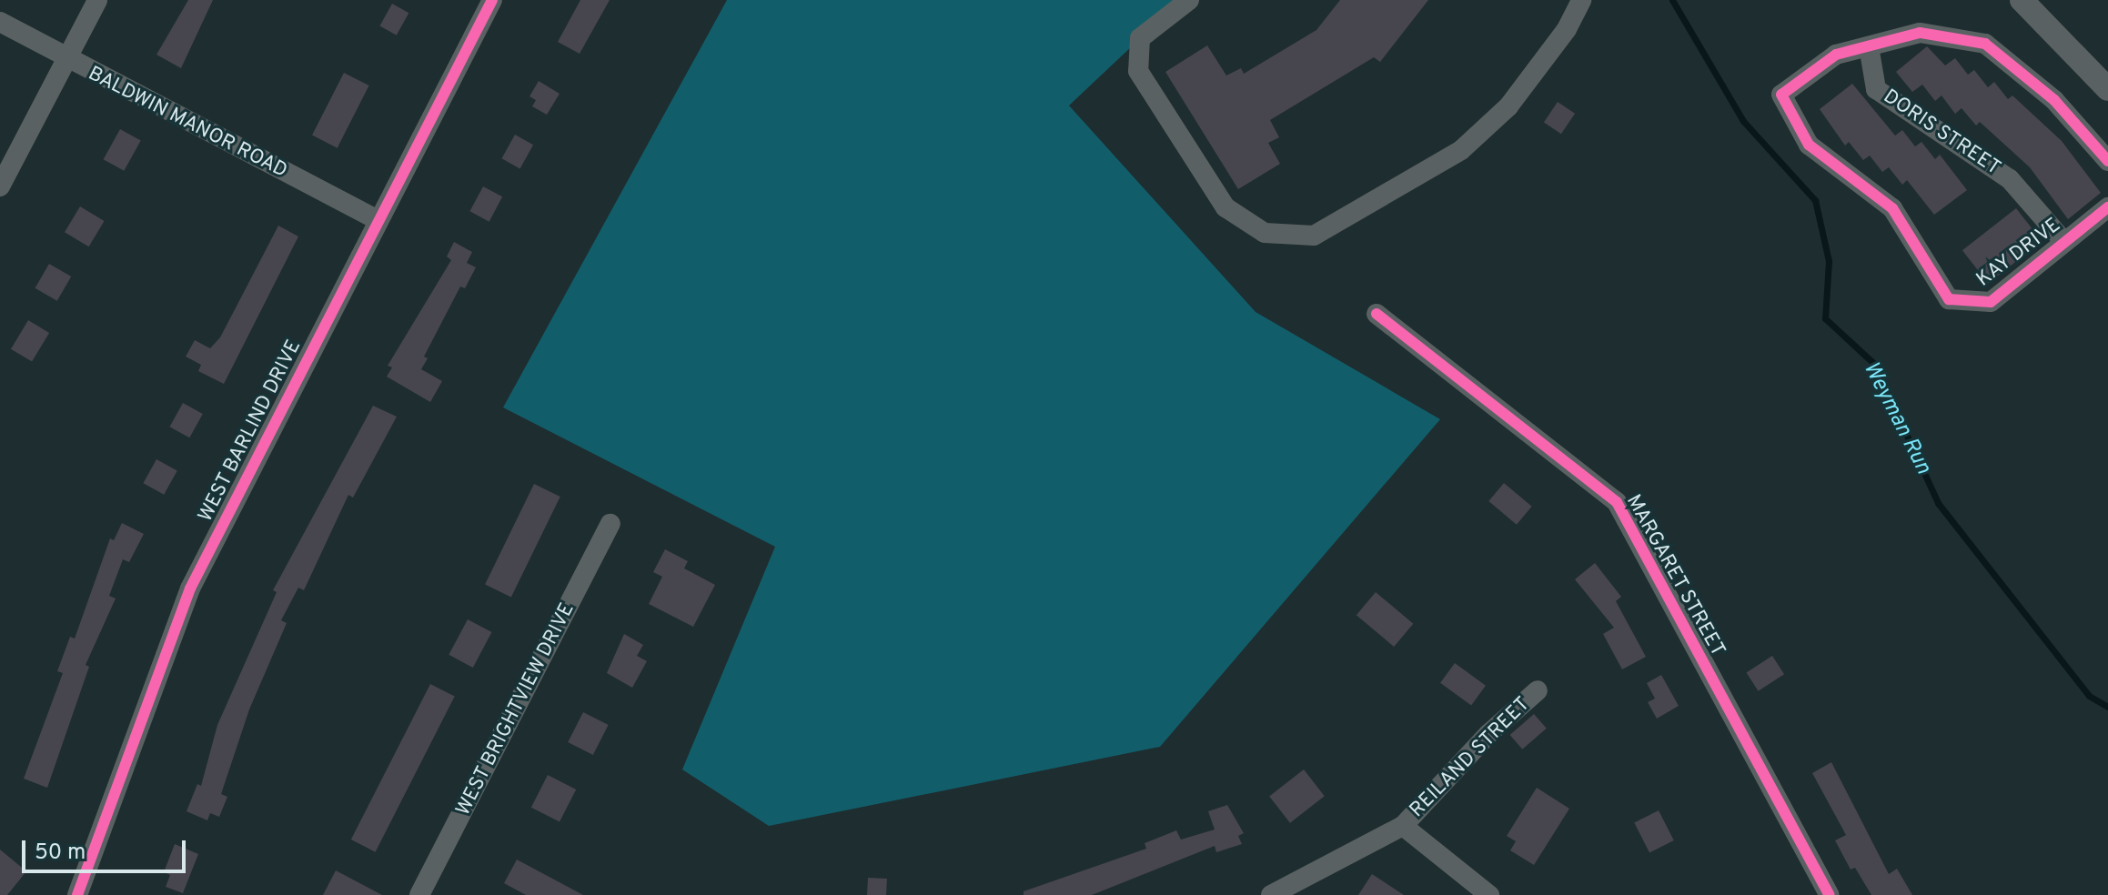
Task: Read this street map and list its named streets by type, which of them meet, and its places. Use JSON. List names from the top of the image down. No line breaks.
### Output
{"streets":{"street":["BALDWIN MANOR ROAD","DORIS STREET","KAY DRIVE","WEST BARLIND DRIVE","MARGARET STREET","WEST BRIGHTVIEW DRIVE","REILAND STREET"]},"crossings":[["BALDWIN MANOR ROAD","WEST BARLIND DRIVE"],["DORIS STREET","KAY DRIVE"]],"water":["Weyman Run"],"scale_bar":"50 m"}
